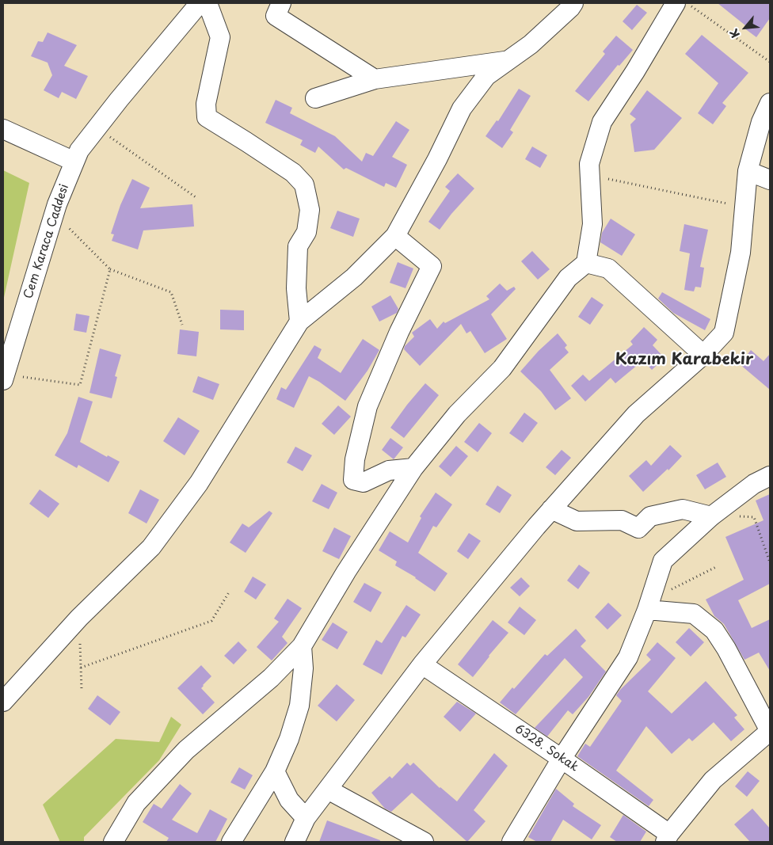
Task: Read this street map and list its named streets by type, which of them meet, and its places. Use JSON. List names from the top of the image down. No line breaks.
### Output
{"streets":{"street":["Cem Karaca Caddesi","6328. Sokak"]},"districts":["Kazım Karabekir"],"north":"bottom left"}
